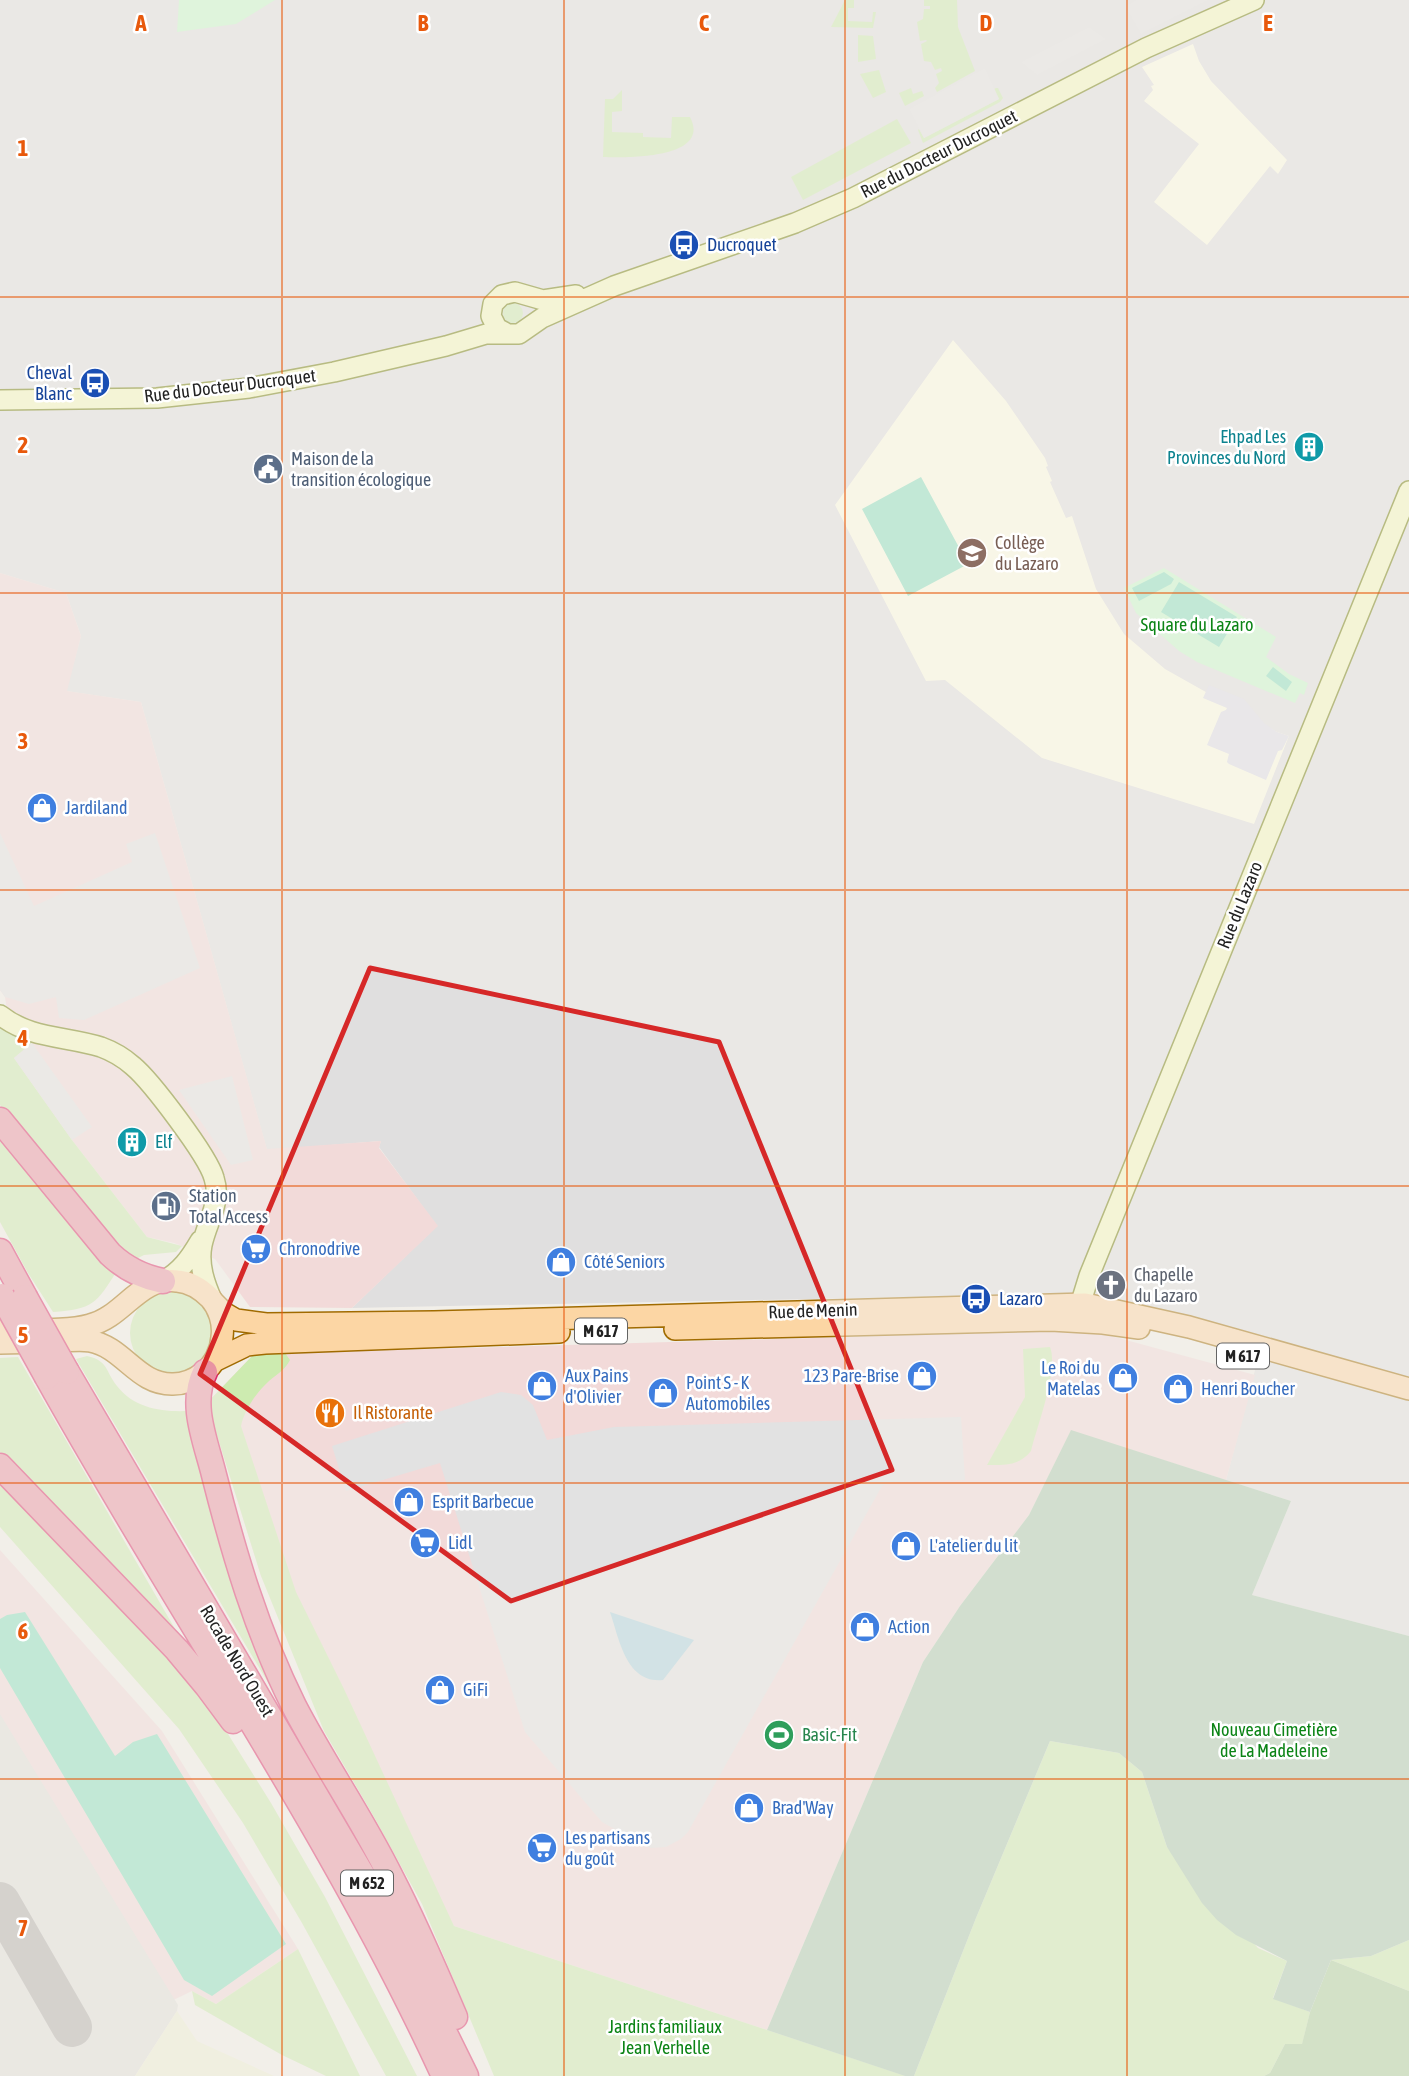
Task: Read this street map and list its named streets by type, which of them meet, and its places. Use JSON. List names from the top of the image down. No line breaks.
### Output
{"streets":{"highway":["Rocade Nord Ouest","M 652"],"main road":["Rue de Menin","M 617"],"street":["Rue du Docteur Ducroquet","Rue du Lazaro"]},"crossings":[["Rue du Lazaro","Rue de Menin"]],"parks":["Square du Lazaro","Nouveau Cimetière de La Madeleine","Jardins familiaux Jean Verhelle"],"places":{"bus stop":["Ducroquet","Cheval Blanc","Lazaro"],"building":["Ehpad Les Provinces du Nord","Elf"],"public building":["Maison de la transition écologique"],"school or university":["Collège du Lazaro"],"shop":["Jardiland","Côté Seniors","123 Pare-Brise","Le Roi du Matelas","Aux Pains d'Olivier","Henri Boucher","Point S - K Automobiles","Esprit Barbecue","L'atelier du lit","Action","GiFi","Brad'Way"],"fuel station":["Station Total Access"],"supermarket":["Chronodrive","Lidl","Les partisans du goût"],"church":["Chapelle du Lazaro"],"restaurant":["Il Ristorante"],"sports":["Basic-Fit"]},"grid":{"columns":["A","B","C","D","E"],"rows":["1","2","3","4","5","6","7"]}}
